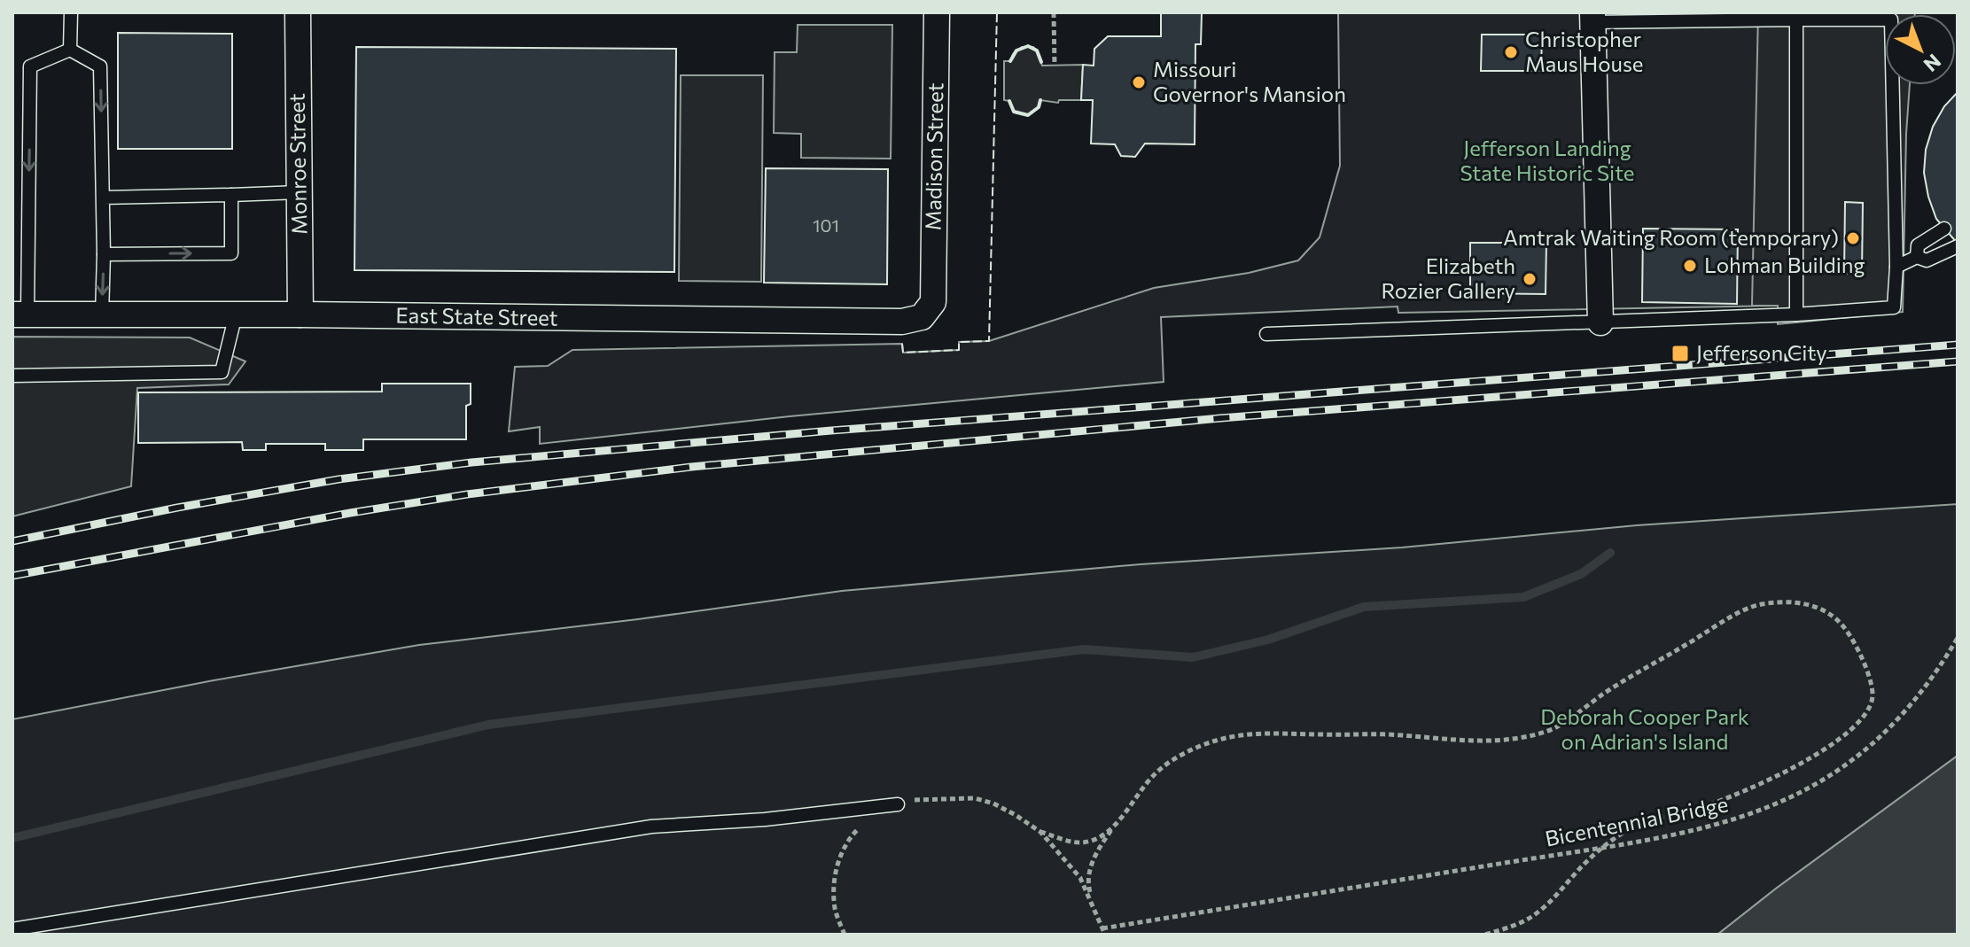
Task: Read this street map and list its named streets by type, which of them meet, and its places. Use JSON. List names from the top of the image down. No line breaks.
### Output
{"streets":{"street":["Madison Street","Monroe Street","East State Street"],"path":["Bicentennial Bridge"]},"crossings":[["Madison Street","East State Street"],["Monroe Street","East State Street"]],"parks":["Jefferson Landing State Historic Site","Deborah Cooper Park on Adrian's Island"],"places":{"other":["Christopher Maus House","Missouri Governor's Mansion","Amtrak Waiting Room (temporary)","Lohman Building","Elizabeth Rozier Gallery"],"transit":["Jefferson City"]},"house_numbers":["101"],"north":"bottom right"}
